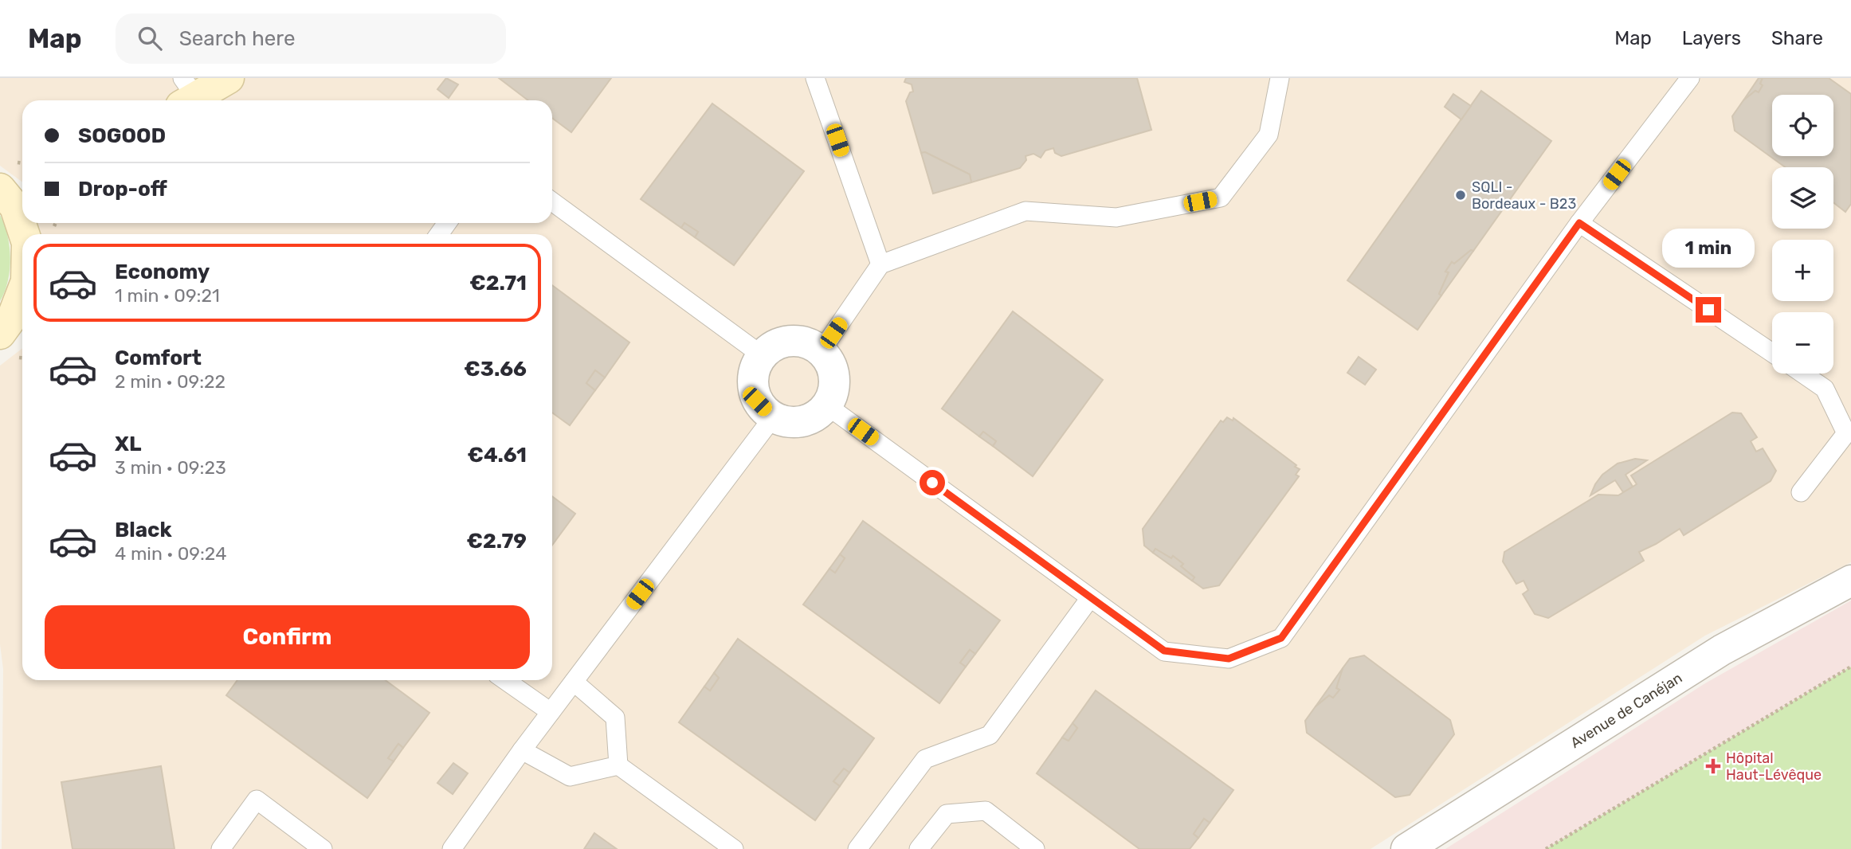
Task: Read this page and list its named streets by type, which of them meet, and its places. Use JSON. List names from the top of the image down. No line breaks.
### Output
{"streets":{"street":["Avenue de Canéjan"]},"places":{"other":["SQLI - Bordeaux - B23"],"health":["Hôpital Haut-Lévêque"]},"page":{"header":"Map","search":"Search here","nav":["Map","Layers","Share"],"map_buttons":["+","−"],"banner":["SOGOOD","Drop-off"],"bubble":"1 min","list":[{"name":"Economy","note":"1 min · 09:21","value":"€2.71"},{"name":"Comfort","note":"2 min · 09:22","value":"€3.66"},{"name":"XL","note":"3 min · 09:23","value":"€4.61"},{"name":"Black","note":"4 min · 09:24","value":"€2.79"}],"buttons":"Confirm"}}
